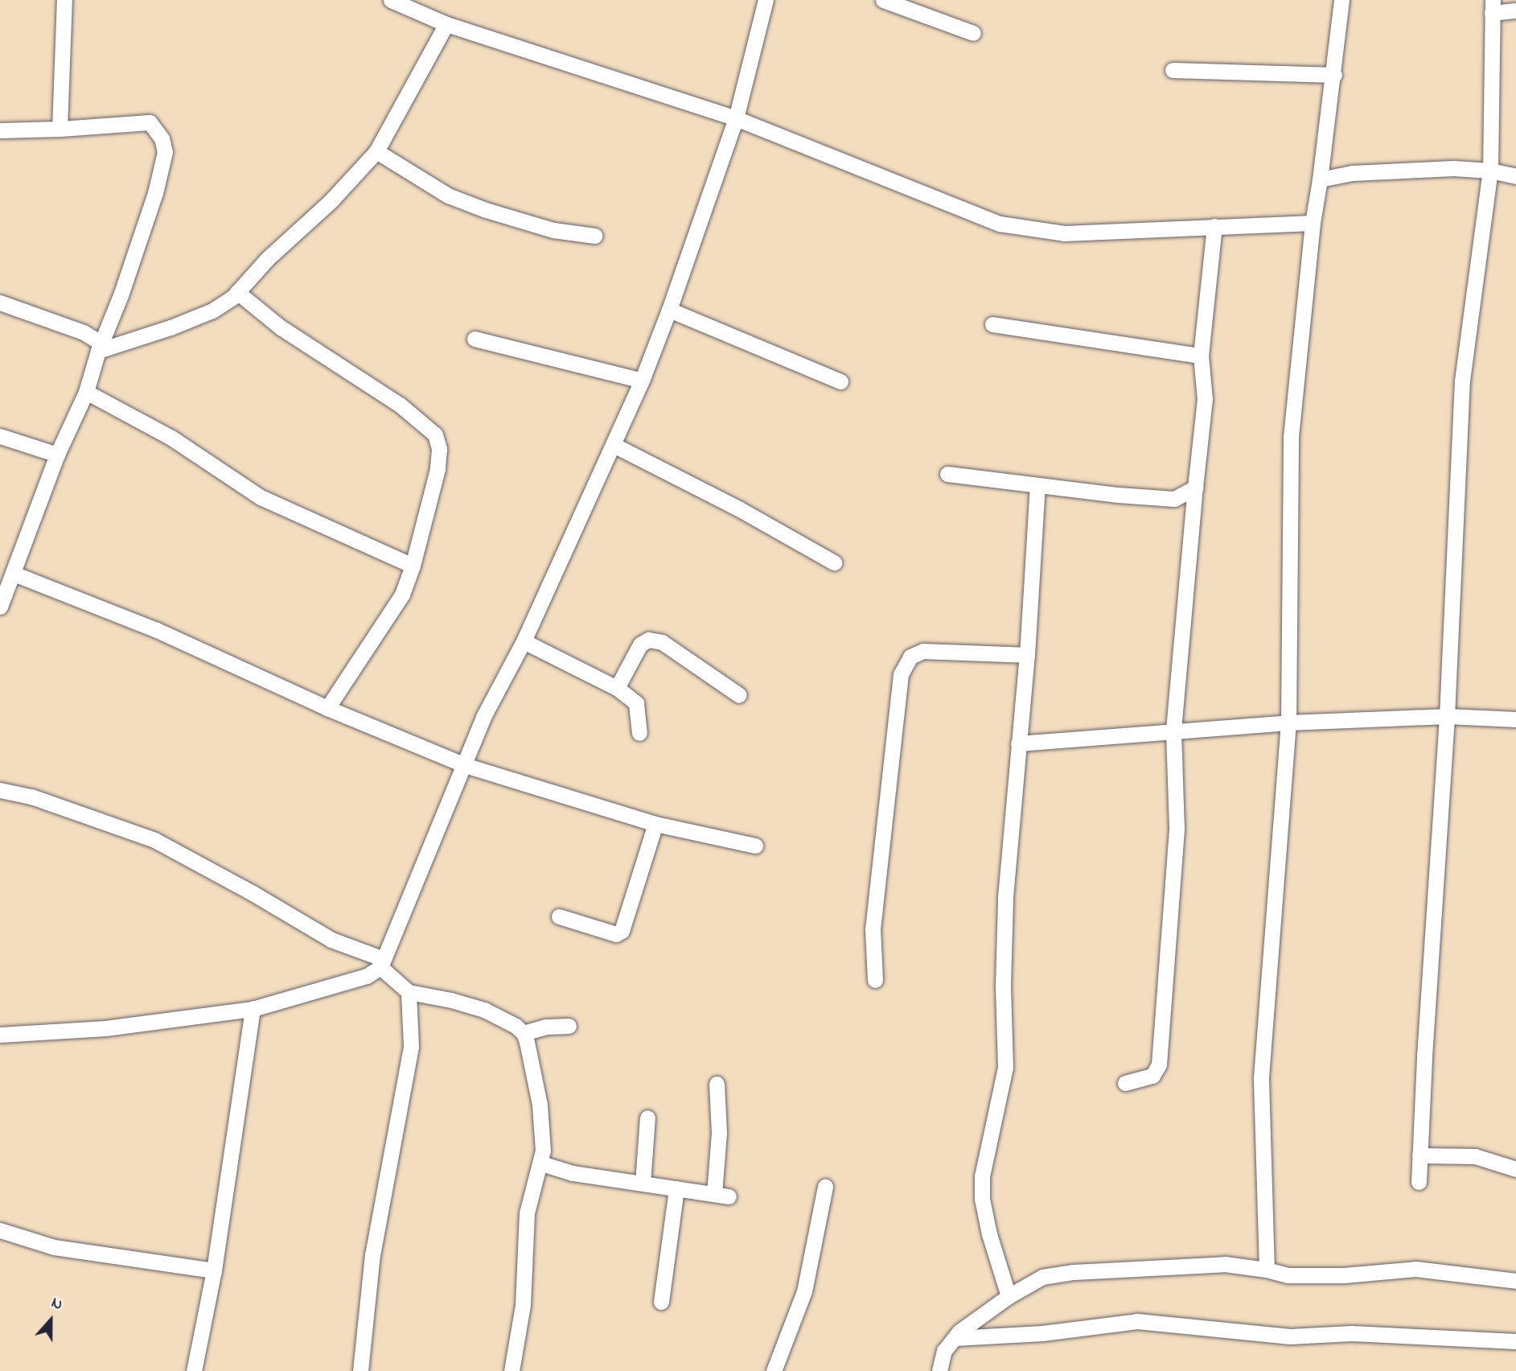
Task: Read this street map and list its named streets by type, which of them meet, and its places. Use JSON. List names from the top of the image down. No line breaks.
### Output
{"north":"top"}
